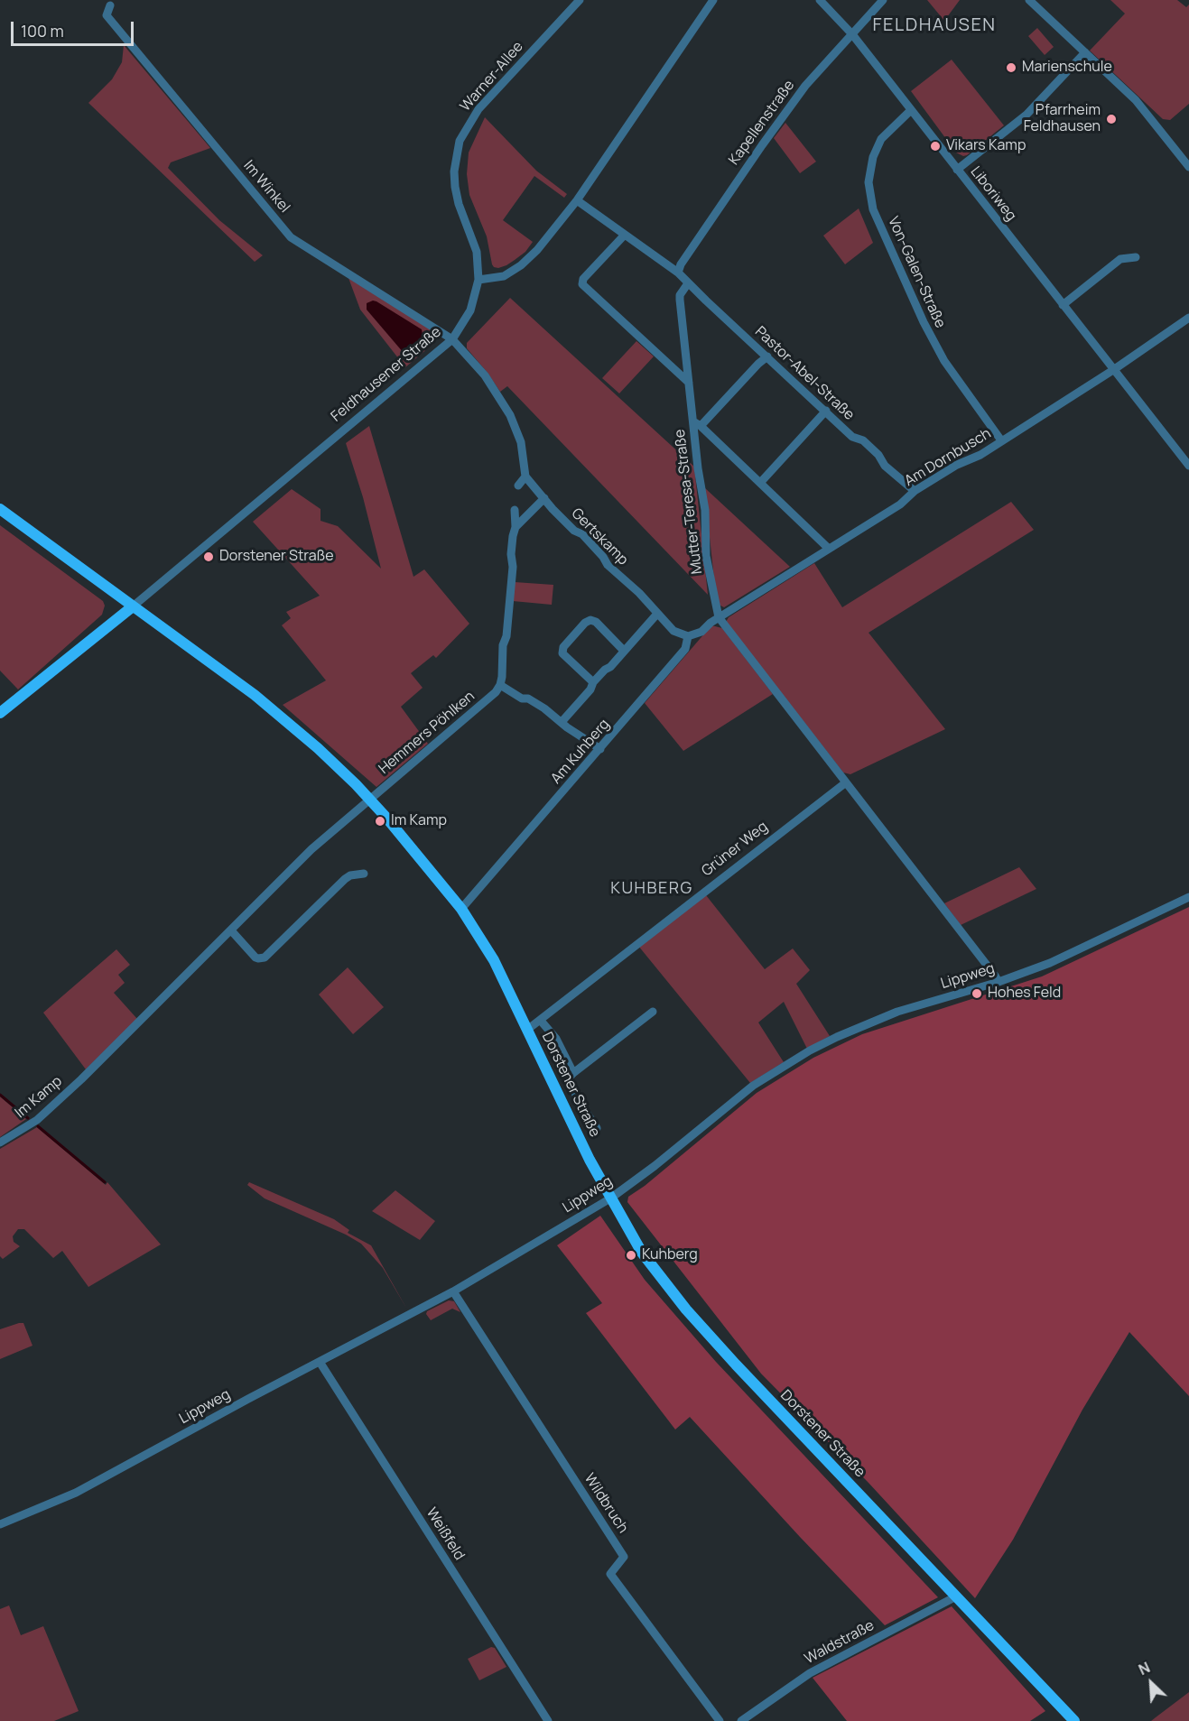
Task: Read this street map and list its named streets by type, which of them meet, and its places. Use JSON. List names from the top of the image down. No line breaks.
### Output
{"streets":{"main road":["Feldhausener Straße","Dorstener Straße"],"street":["Warner-Allee","Kapellenstraße","Im Winkel","Liboriweg","Von-Galen-Straße","Pastor-Abel-Straße","Am Dornbusch","Mutter-Teresa-Straße","Gertskamp","Hemmers Pöhlken","Am Kuhberg","Grüner Weg","Lippweg","Im Kamp","Wildbruch","Weißfeld","Waldstraße"]},"crossings":[["Warner-Allee","Feldhausener Straße"],["Kapellenstraße","Liboriweg"],["Kapellenstraße","Pastor-Abel-Straße"],["Im Winkel","Feldhausener Straße"],["Liboriweg","Von-Galen-Straße"],["Liboriweg","Am Dornbusch"],["Von-Galen-Straße","Am Dornbusch"],["Pastor-Abel-Straße","Am Dornbusch"],["Pastor-Abel-Straße","Mutter-Teresa-Straße"],["Feldhausener Straße","Dorstener Straße"],["Am Dornbusch","Mutter-Teresa-Straße"],["Gertskamp","Am Kuhberg"],["Hemmers Pöhlken","Dorstener Straße"],["Hemmers Pöhlken","Im Kamp"],["Am Kuhberg","Dorstener Straße"],["Grüner Weg","Dorstener Straße"],["Lippweg","Dorstener Straße"],["Lippweg","Wildbruch"],["Lippweg","Weißfeld"],["Dorstener Straße","Im Kamp"],["Dorstener Straße","Waldstraße"]],"districts":["FELDHAUSEN","KUHBERG"],"places":["Marienschule","Pfarrheim Feldhausen","Vikars Kamp","Dorstener Straße","Im Kamp","Hohes Feld","Kuhberg"],"scale_bar":"100 m","north":"top left"}
